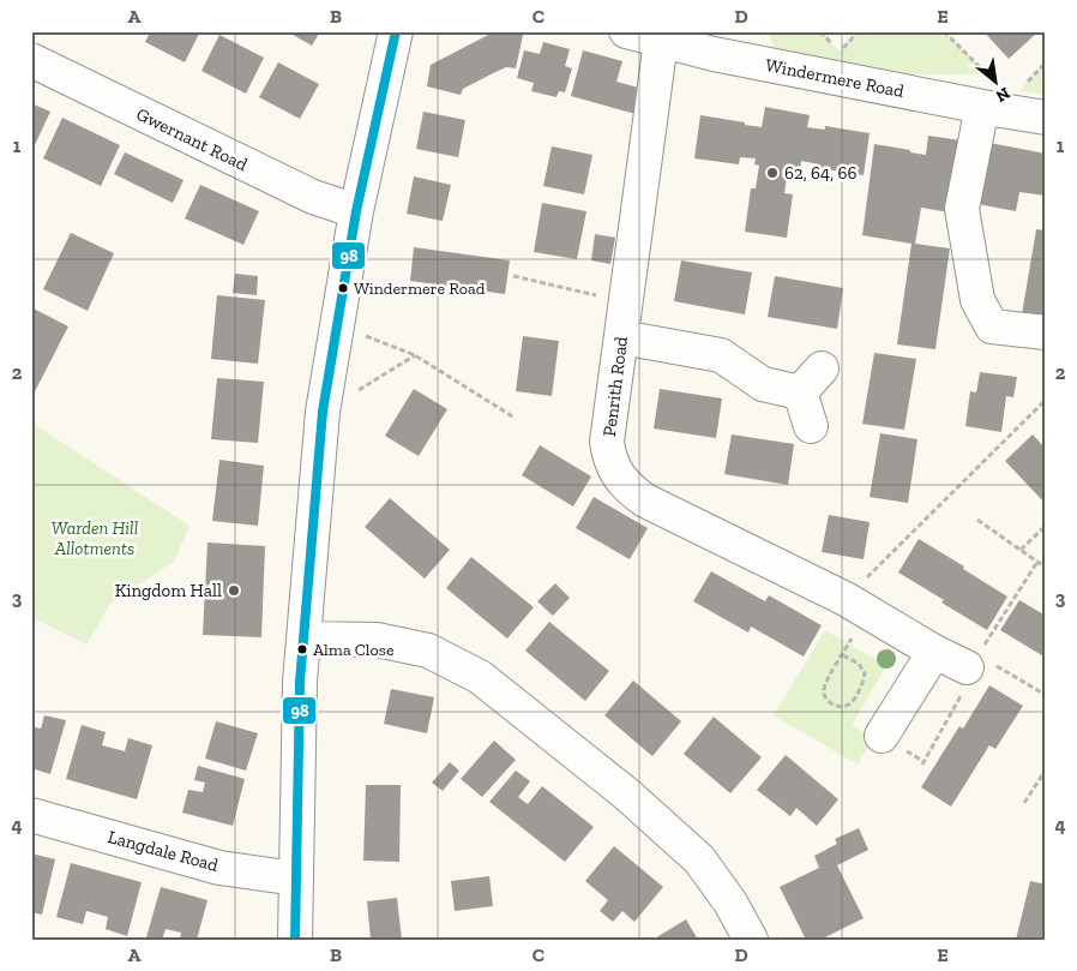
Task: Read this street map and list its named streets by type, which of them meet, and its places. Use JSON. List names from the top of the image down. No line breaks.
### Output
{"streets":{"street":["Windermere Road","Gwernant Road","Penrith Road","Langdale Road"]},"crossings":[["Windermere Road","Penrith Road"]],"parks":["Warden Hill Allotments"],"places":["62, 64, 66","Windermere Road","Kingdom Hall","Alma Close"],"lines":["transit line 98"],"north":"bottom right","grid":{"columns":["A","B","C","D","E"],"rows":["1","2","3","4"]}}
